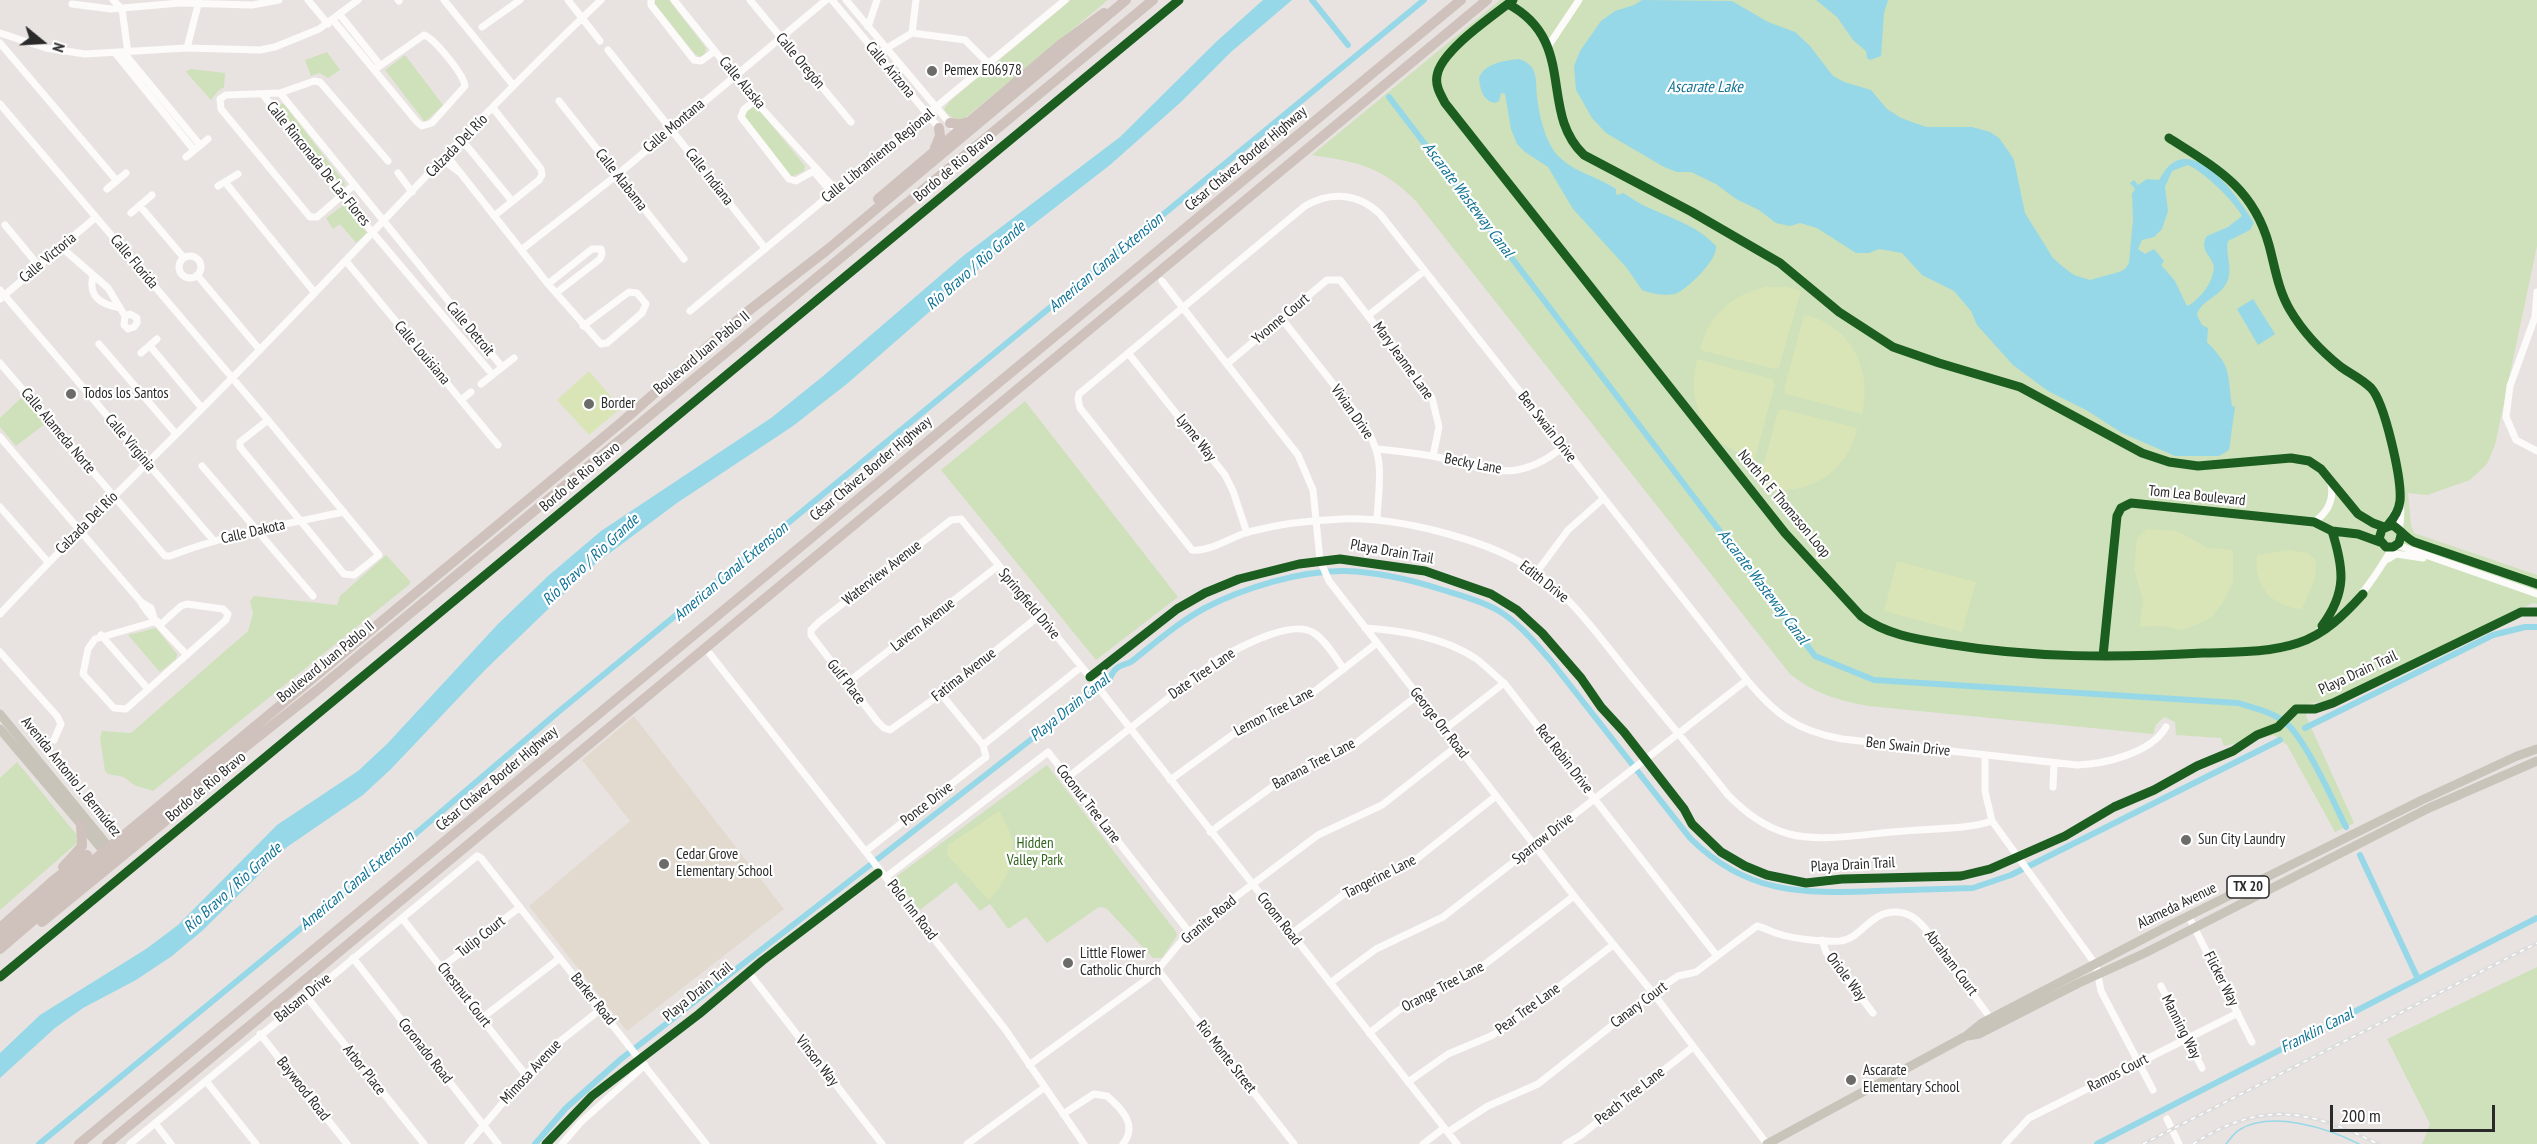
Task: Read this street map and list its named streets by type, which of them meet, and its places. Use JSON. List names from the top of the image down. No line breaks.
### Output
{"streets":{"highway":["César Chávez Border Highway","Boulevard Juan Pablo II"],"main road":["Avenida Antonio J. Bermúdez","TX 20","Alameda Avenue"],"street":["Calle Oregón","Calle Arizona","Calle Alaska","Calle Montana","Calzada Del Río","Calle Libramiento Regional","Calle Rinconada De Las Flores","Calle Indiana","Calle Alabama","Calle Victoria","Calle Florida","Yvonne Court","Calle Detroit","Calle Louisiana","Mary Jeanne Lane","Vivian Drive","Ben Swain Drive","Calle Alameda Norte","Lynne Way","Calle Virginia","Becky Lane","Tom Lea Boulevard","North R E Thomason Loop","Calle Dakota","Waterview Avenue","Edith Drive","Springfield Drive","Lavern Avenue","Date Tree Lane","Fatima Avenue","Gulf Place","Lemon Tree Lane","George Orr Road","Red Robin Drive","Banana Tree Lane","Ponce Drive","Coconut Tree Lane","Sparrow Drive","Tangerine Lane","Polo Inn Road","Croom Road","Granite Road","Tulip Court","Abraham Court","Oriole Way","Flicker Way","Orange Tree Lane","Chestnut Court","Balsam Drive","Barker Road","Canary Court","Pear Tree Lane","Manning Way","Coronado Road","Rio Monte Street","Vinson Way","Arbor Place","Mimosa Avenue","Ramos Court","Baywood Road","Peach Tree Lane"],"cycle path":["Bordo de Rio Bravo","Playa Drain Trail"]},"crossings":[["Calle Oregón","Calle Montana"],["Calle Arizona","Calle Libramiento Regional"],["Calle Alaska","Calle Montana"],["Calle Alaska","Calle Libramiento Regional"],["Calle Montana","Calle Indiana"],["Calle Montana","Calle Alabama"],["Calzada Del Río","Calle Rinconada De Las Flores"],["Calzada Del Río","Calle Florida"],["Calzada Del Río","Calle Detroit"],["Calzada Del Río","Calle Louisiana"],["Calzada Del Río","Calle Alameda Norte"],["Calzada Del Río","Calle Virginia"],["Calle Libramiento Regional","Calle Indiana"],["Calle Rinconada De Las Flores","Calle Detroit"],["Calle Victoria","Calle Florida"],["Calle Victoria","Calle Virginia"],["Calle Florida","Calle Dakota"],["Yvonne Court","Mary Jeanne Lane"],["Yvonne Court","Vivian Drive"],["Yvonne Court","George Orr Road"],["Mary Jeanne Lane","Becky Lane"],["Vivian Drive","Becky Lane"],["Vivian Drive","Edith Drive"],["Ben Swain Drive","Lynne Way"],["Ben Swain Drive","Becky Lane"],["Ben Swain Drive","Edith Drive"],["Ben Swain Drive","George Orr Road"],["Ben Swain Drive","Sparrow Drive"],["Calle Alameda Norte","Calle Dakota"],["Lynne Way","Edith Drive"],["Calle Virginia","Calle Dakota"],["Tom Lea Boulevard","North R E Thomason Loop"],["Waterview Avenue","Springfield Drive"],["Waterview Avenue","Gulf Place"],["Edith Drive","George Orr Road"],["Edith Drive","Sparrow Drive"],["Springfield Drive","Lavern Avenue"],["Springfield Drive","Fatima Avenue"],["Springfield Drive","Croom Road"],["Lavern Avenue","Gulf Place"],["Date Tree Lane","Lemon Tree Lane"],["Date Tree Lane","Coconut Tree Lane"],["Date Tree Lane","Croom Road"],["Fatima Avenue","Gulf Place"],["Lemon Tree Lane","George Orr Road"],["Lemon Tree Lane","Croom Road"],["George Orr Road","Red Robin Drive"],["George Orr Road","Banana Tree Lane"],["George Orr Road","Sparrow Drive"],["George Orr Road","Tangerine Lane"],["George Orr Road","Alameda Avenue"],["George Orr Road","Granite Road"],["George Orr Road","Orange Tree Lane"],["George Orr Road","Canary Court"],["George Orr Road","Pear Tree Lane"],["George Orr Road","Peach Tree Lane"],["Red Robin Drive","Sparrow Drive"],["Red Robin Drive","Canary Court"],["Banana Tree Lane","Croom Road"],["Ponce Drive","Polo Inn Road"],["Coconut Tree Lane","Polo Inn Road"],["Coconut Tree Lane","Granite Road"],["Sparrow Drive","Croom Road"],["Tangerine Lane","Croom Road"],["Alameda Avenue","Abraham Court"],["Alameda Avenue","Flicker Way"],["Polo Inn Road","Granite Road"],["Croom Road","Granite Road"],["Croom Road","Orange Tree Lane"],["Croom Road","Canary Court"],["Croom Road","Pear Tree Lane"],["Granite Road","Rio Monte Street"],["Tulip Court","Chestnut Court"],["Tulip Court","Barker Road"],["Abraham Court","Canary Court"],["Oriole Way","Canary Court"],["Flicker Way","Ramos Court"],["Chestnut Court","Balsam Drive"],["Chestnut Court","Mimosa Avenue"],["Balsam Drive","Barker Road"],["Balsam Drive","Coronado Road"],["Balsam Drive","Arbor Place"],["Balsam Drive","Baywood Road"],["Barker Road","Mimosa Avenue"],["Manning Way","Ramos Court"],["Coronado Road","Mimosa Avenue"]],"water":["Ascarate Lake","Ascarate Wasteway Canal","American Canal Extension","Río Bravo / Rio Grande","Playa Drain Canal","Franklin Canal"],"parks":["Hidden Valley Park"],"places":["Pemex E06978","Todos los Santos","Border","Sun City Laundry","Cedar Grove Elementary School","Little Flower Catholic Church","Ascarate Elementary School"],"scale_bar":"200 m","north":"right"}
